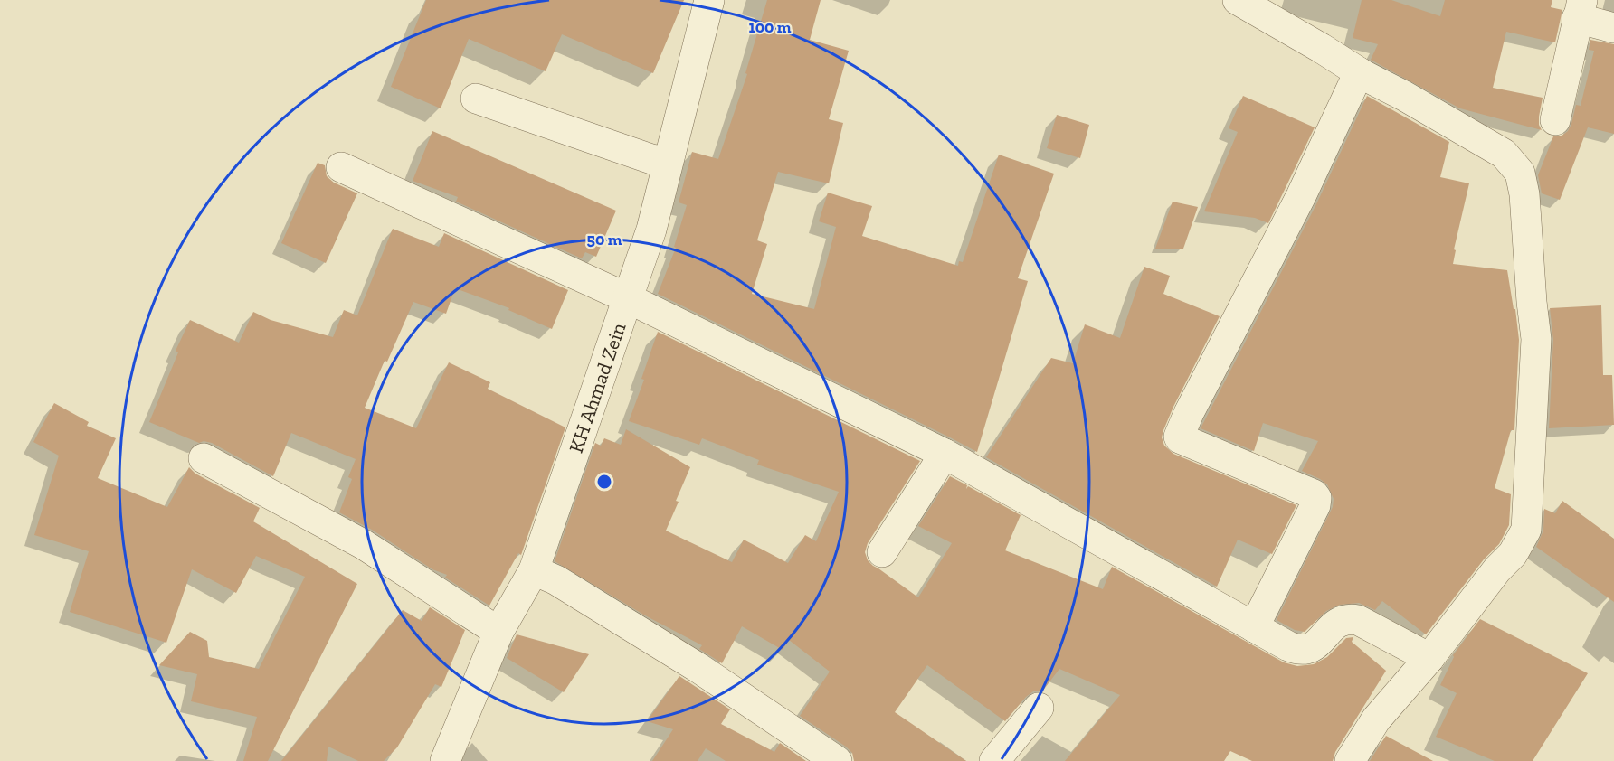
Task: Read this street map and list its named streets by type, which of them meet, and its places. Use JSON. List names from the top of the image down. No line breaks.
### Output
{"streets":{"street":["KH Ahmad Zein"]},"rings":["100 m","50 m"]}
